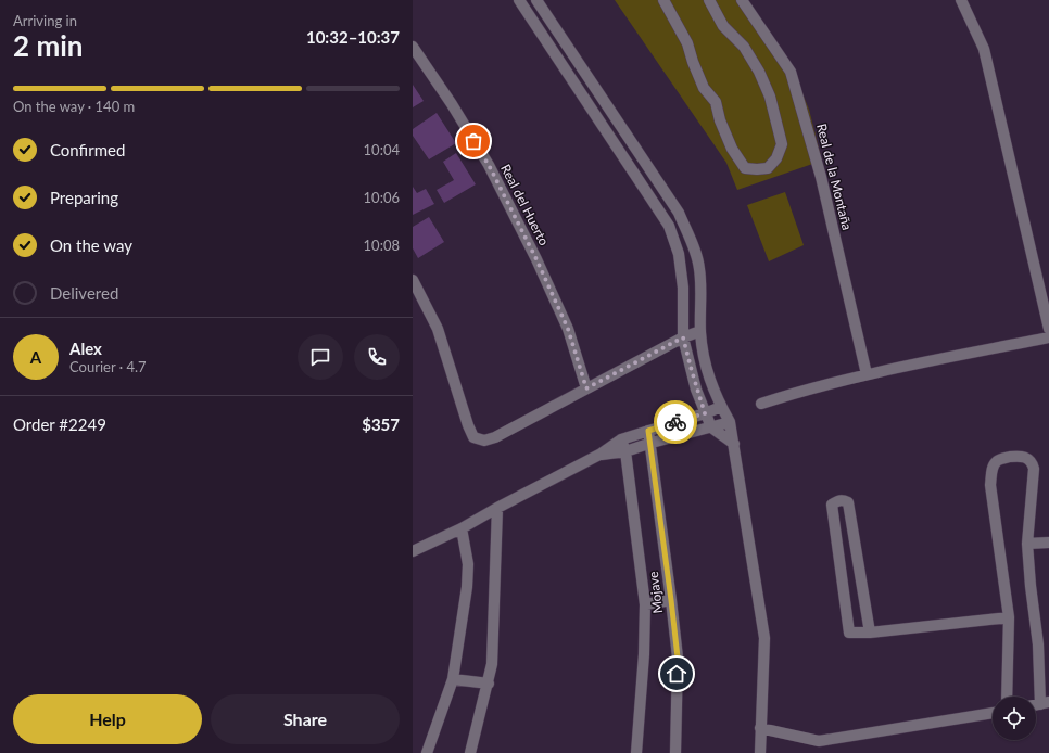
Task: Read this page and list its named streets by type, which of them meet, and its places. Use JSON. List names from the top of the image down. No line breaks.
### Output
{"streets":{"street":["Real de la Montaña","Real del Huerto","Mojave"]},"page":{"heading":["2 min","Arriving in","10:32–10:37"],"panel":["Alex","Courier · 4.7","Order #2249","$357"],"bar":"On the way · 140 m","list":[["Confirmed","10:04"],["Preparing","10:06"],["On the way","10:08"],"Delivered"],"round":"A","buttons":["Help","Share"]}}
